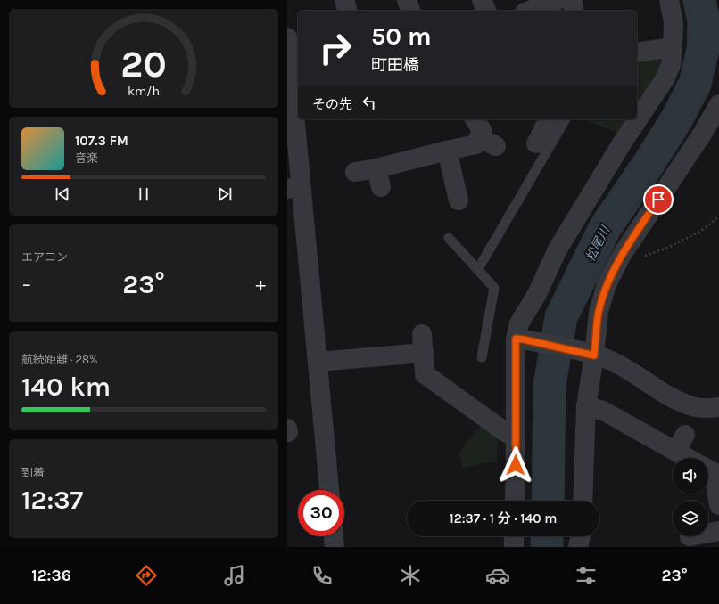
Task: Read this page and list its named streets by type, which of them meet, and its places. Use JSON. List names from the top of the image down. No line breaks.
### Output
{"water":["松尾川"],"page":{"turn":["50 m","町田橋"],"then":"その先","song":["107.3 FM","音楽"],"tile":["エアコン",["航続距離 · 28%","140 km"],["到着","12:37"]],"heat":["−","23°","+"],"limit":"30","trip":"12:37 · 1 分 · 140 m","tabs":["12:36","23°"],"gauge":["20","km/h"]}}
